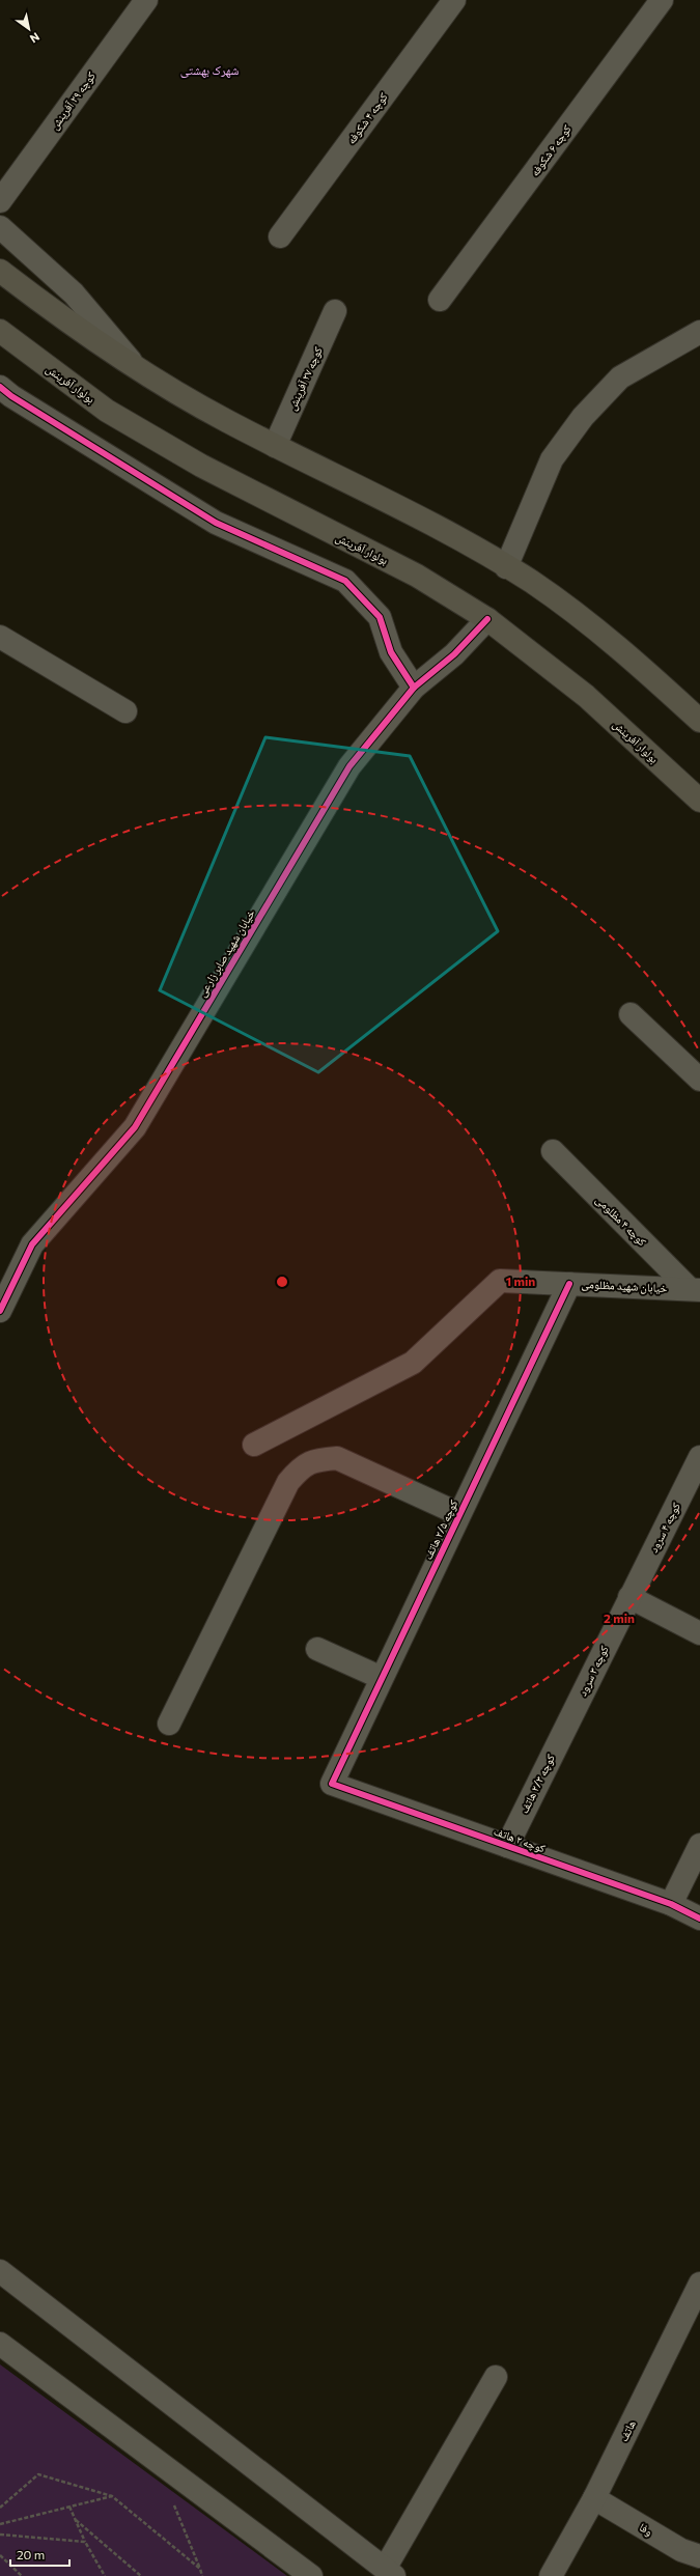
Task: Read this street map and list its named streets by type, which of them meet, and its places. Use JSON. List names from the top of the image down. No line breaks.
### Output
{"streets":{"main road":["بولوار آفرینش"],"street":["کوچه ۲۹ آفرینش","کوچه ۴ شکوفه","کوچه ۶ شکوفه","کوچه ۲۷ آفرینش","خیابان شهید صابر زارعی","کوچه ۴ مظلومی","خیابان شهید مظلومی","کوچه ۴ سرود","کوچه ۲/۵ هاتف","کوچه ۳ سرود","کوچه ۲/۳ هاتف","کوچه ۲ هاتف","هاتف","وفا"]},"crossings":[["بولوار آفرینش","خیابان شهید صابر زارعی"],["کوچه ۴ مظلومی","خیابان شهید مظلومی"],["خیابان شهید مظلومی","کوچه ۲/۵ هاتف"],["کوچه ۴ سرود","کوچه ۳ سرود"],["کوچه ۲/۵ هاتف","کوچه ۲ هاتف"],["کوچه ۳ سرود","کوچه ۲/۳ هاتف"],["کوچه ۲/۳ هاتف","کوچه ۲ هاتف"],["هاتف","وفا"]],"districts":["شهرک بهشتی"],"scale_bar":"20 m","north":"bottom right","rings":["1 min","2 min"]}
